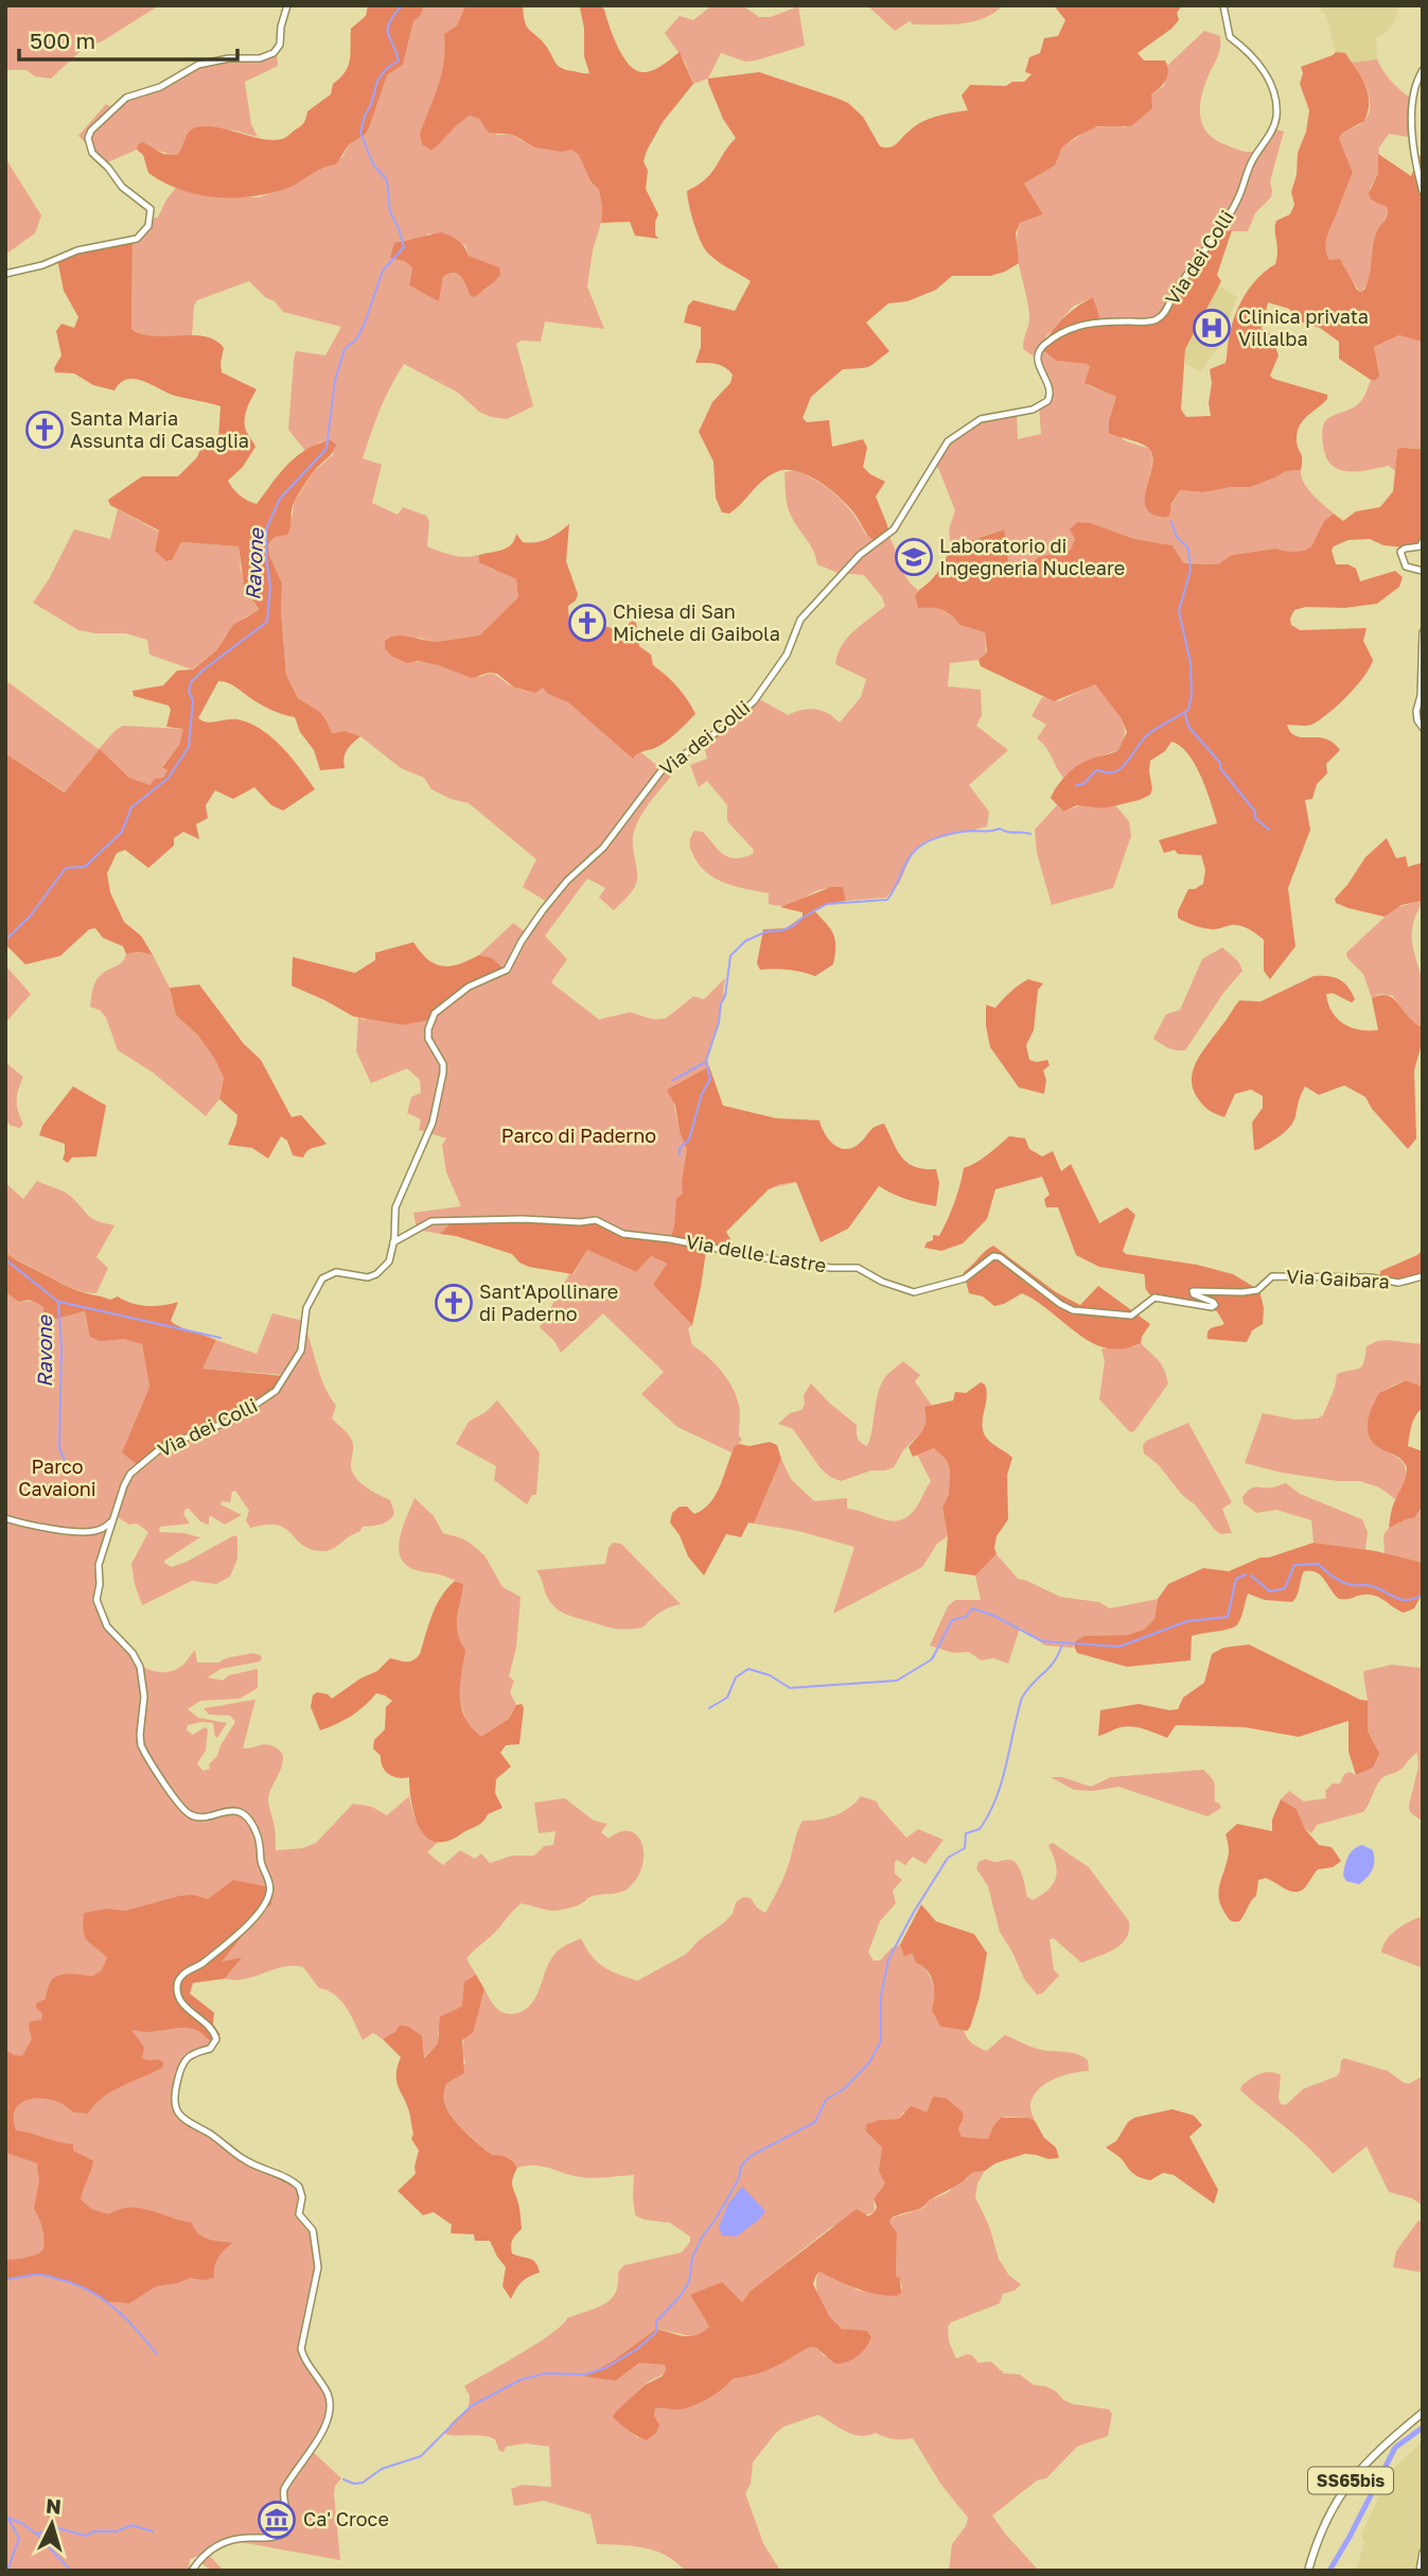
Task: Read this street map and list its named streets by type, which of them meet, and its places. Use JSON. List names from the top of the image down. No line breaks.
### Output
{"streets":{"main road":["Via dei Colli","Via delle Lastre","Via Gaibara","SS65bis"]},"crossings":[["Via dei Colli","Via delle Lastre"],["Via delle Lastre","Via Gaibara"]],"water":["Ravone"],"parks":["Parco di Paderno","Parco Cavaioni"],"places":{"hospital":["Clinica privata Villalba"],"church":["Santa Maria Assunta di Casaglia","Chiesa di San Michele di Gaibola","Sant'Apollinare di Paderno"],"school or university":["Laboratorio di Ingegneria Nucleare"],"museum":["Ca' Croce"]},"scale_bar":"500 m","north":"top"}
